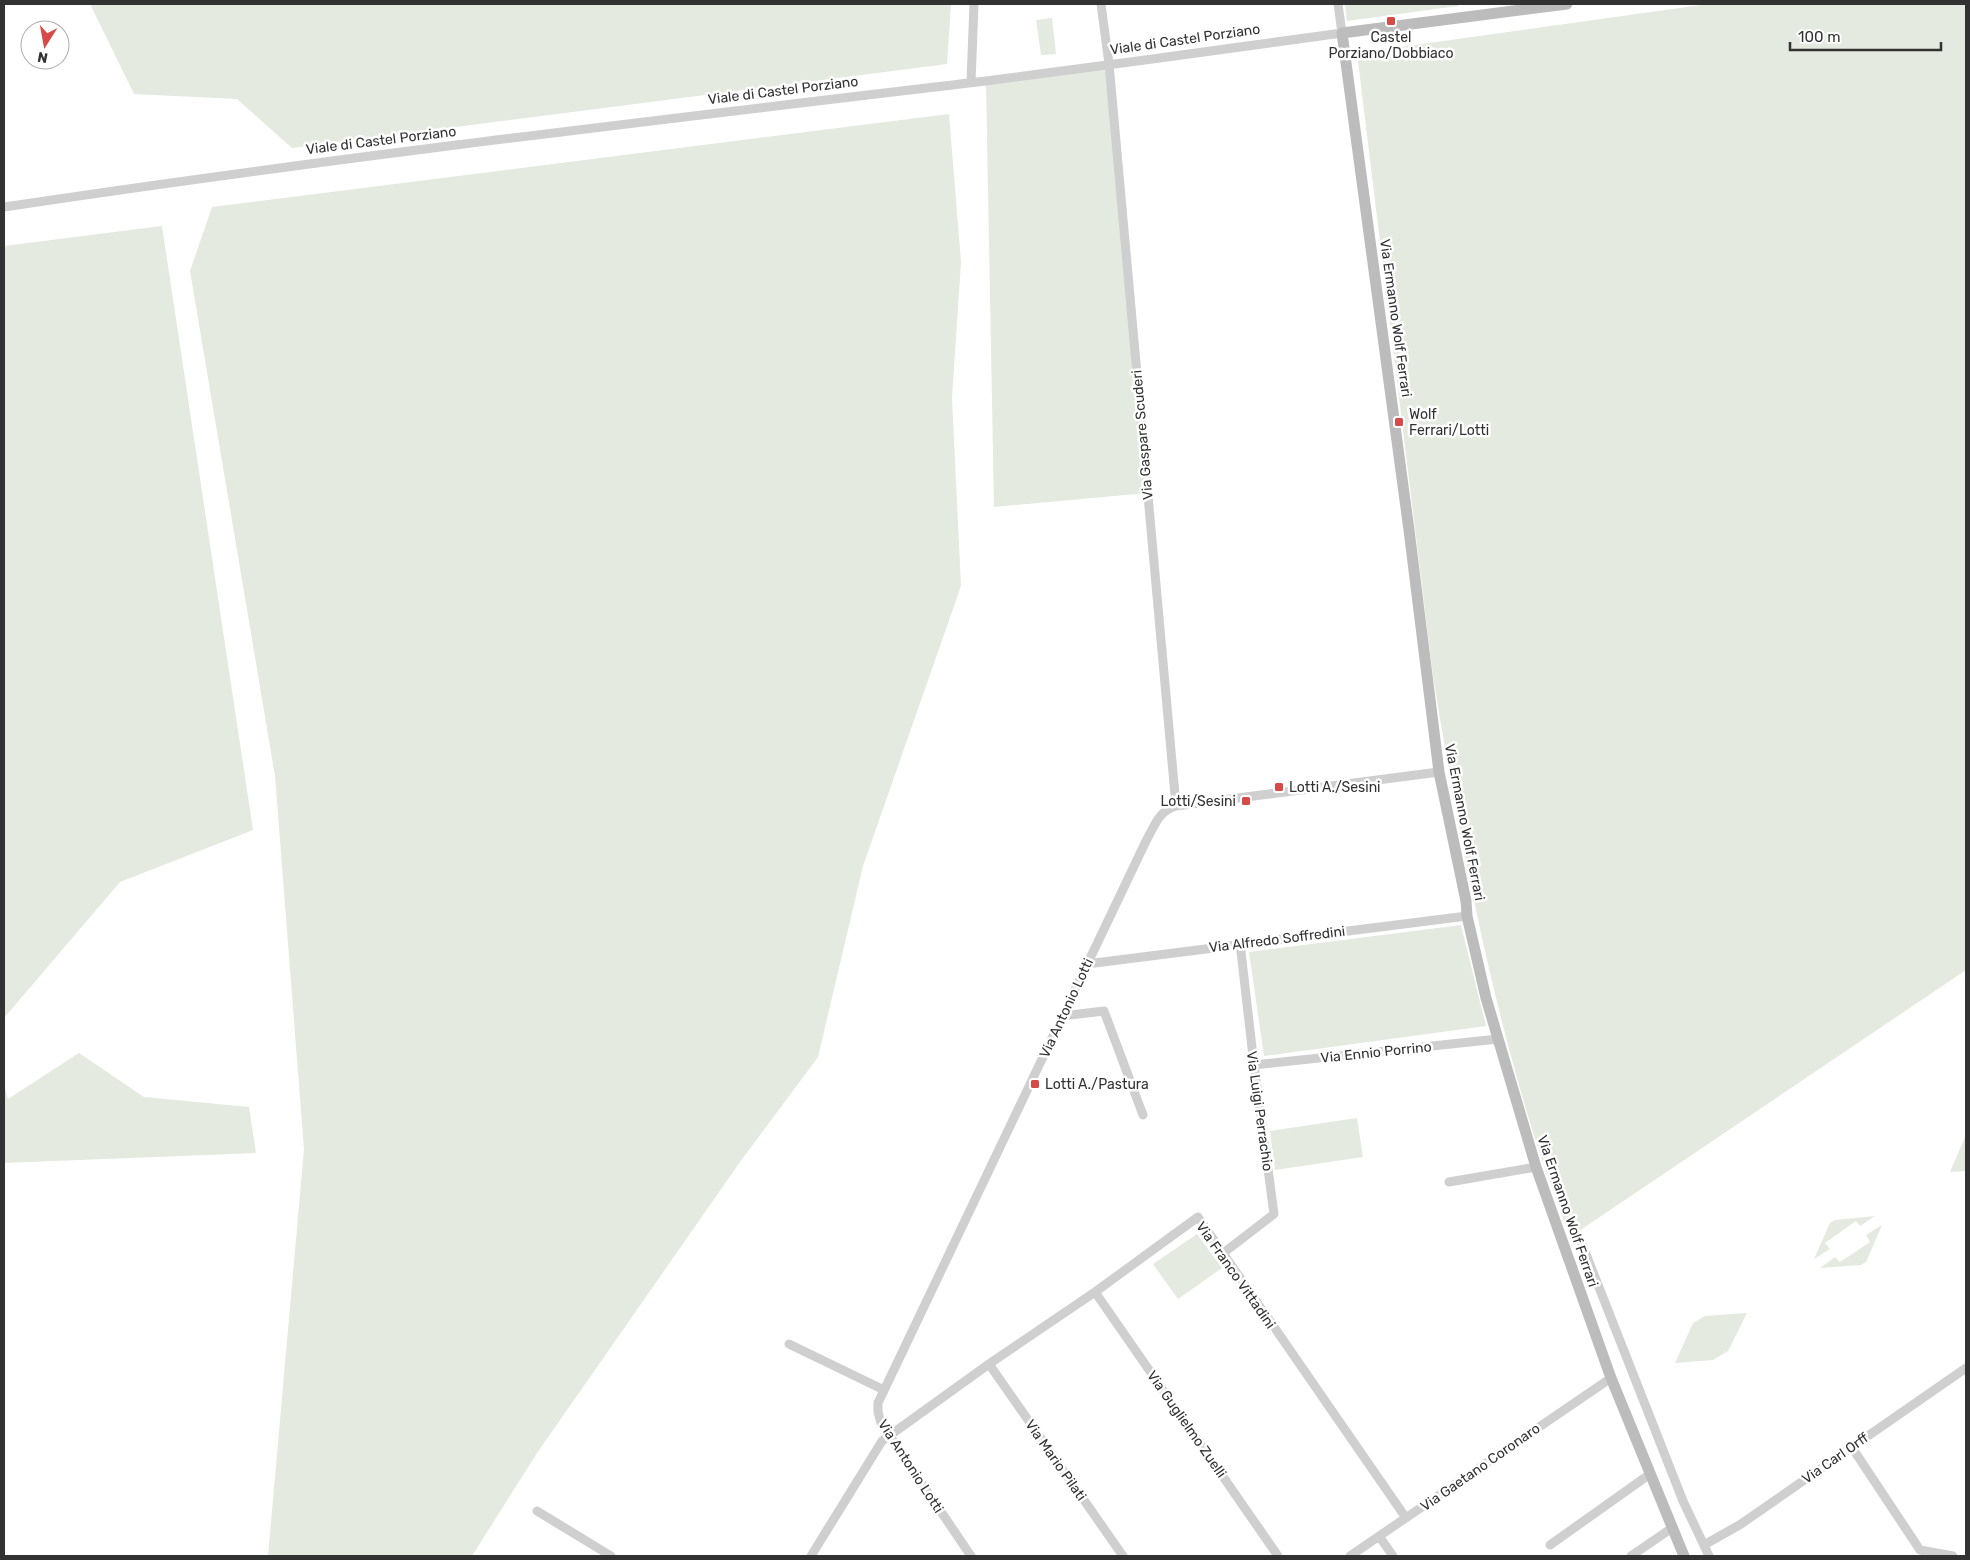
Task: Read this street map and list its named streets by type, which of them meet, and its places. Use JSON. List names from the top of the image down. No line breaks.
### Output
{"streets":{"street":["Viale di Castel Porziano","Via Ermanno Wolf Ferrari","Via Gaspare Scuderi","Via Alfredo Soffredini","Via Antonio Lotti","Via Ennio Porrino","Via Luigi Perrachio","Via Franco Vittadini","Via Guglielmo Zuelli","Via Carl Orff","Via Mario Pilati","Via Gaetano Coronaro"]},"crossings":[["Viale di Castel Porziano","Via Ermanno Wolf Ferrari"],["Viale di Castel Porziano","Via Gaspare Scuderi"],["Via Ermanno Wolf Ferrari","Via Alfredo Soffredini"],["Via Ermanno Wolf Ferrari","Via Ennio Porrino"],["Via Ermanno Wolf Ferrari","Via Carl Orff"],["Via Ermanno Wolf Ferrari","Via Gaetano Coronaro"],["Via Gaspare Scuderi","Via Antonio Lotti"],["Via Alfredo Soffredini","Via Antonio Lotti"],["Via Alfredo Soffredini","Via Luigi Perrachio"],["Via Antonio Lotti","Via Franco Vittadini"],["Via Ennio Porrino","Via Luigi Perrachio"],["Via Luigi Perrachio","Via Franco Vittadini"],["Via Franco Vittadini","Via Guglielmo Zuelli"],["Via Franco Vittadini","Via Mario Pilati"],["Via Franco Vittadini","Via Gaetano Coronaro"]],"places":{"transit":["Castel Porziano/Dobbiaco","Wolf Ferrari/Lotti","Lotti A./Sesini","Lotti/Sesini","Lotti A./Pastura"]},"scale_bar":"100 m","north":"bottom"}
